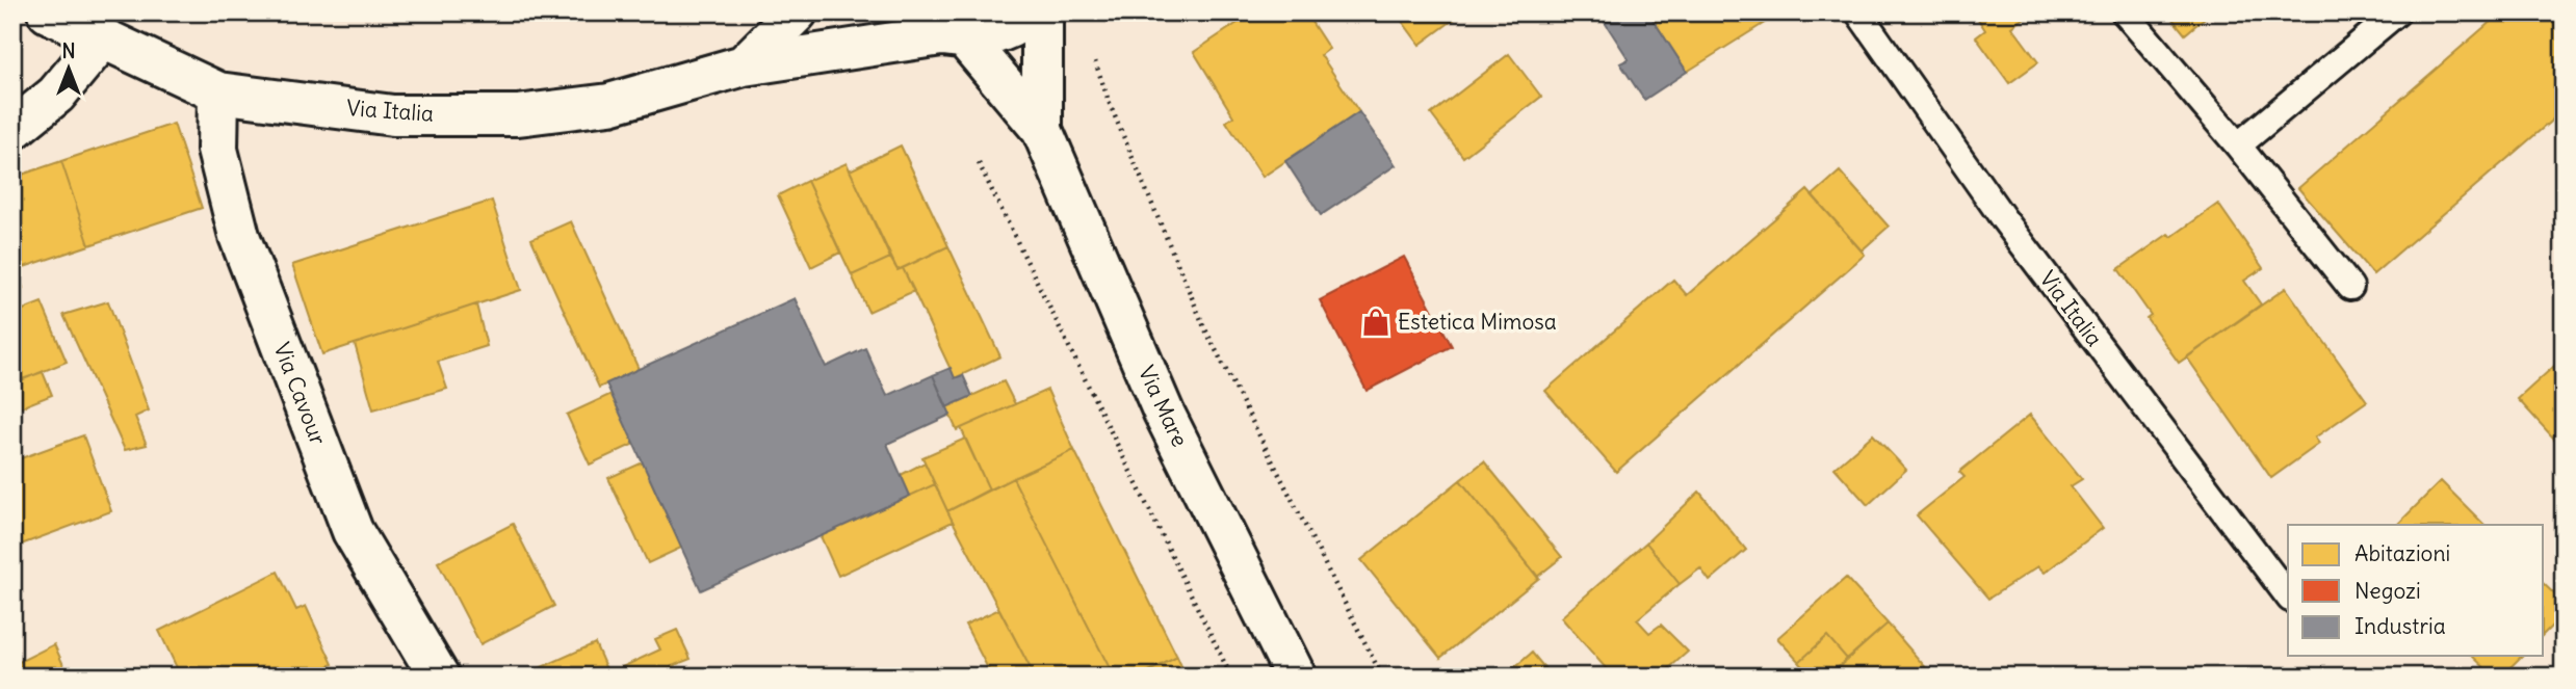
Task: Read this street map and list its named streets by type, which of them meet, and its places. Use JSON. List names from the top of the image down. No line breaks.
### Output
{"streets":{"street":["Via Italia","Via Cavour","Via Mare"]},"crossings":[["Via Italia","Via Cavour"],["Via Italia","Via Mare"]],"places":{"shop":["Estetica Mimosa"]},"legend":["Abitazioni","Negozi","Industria"],"north":"top"}
